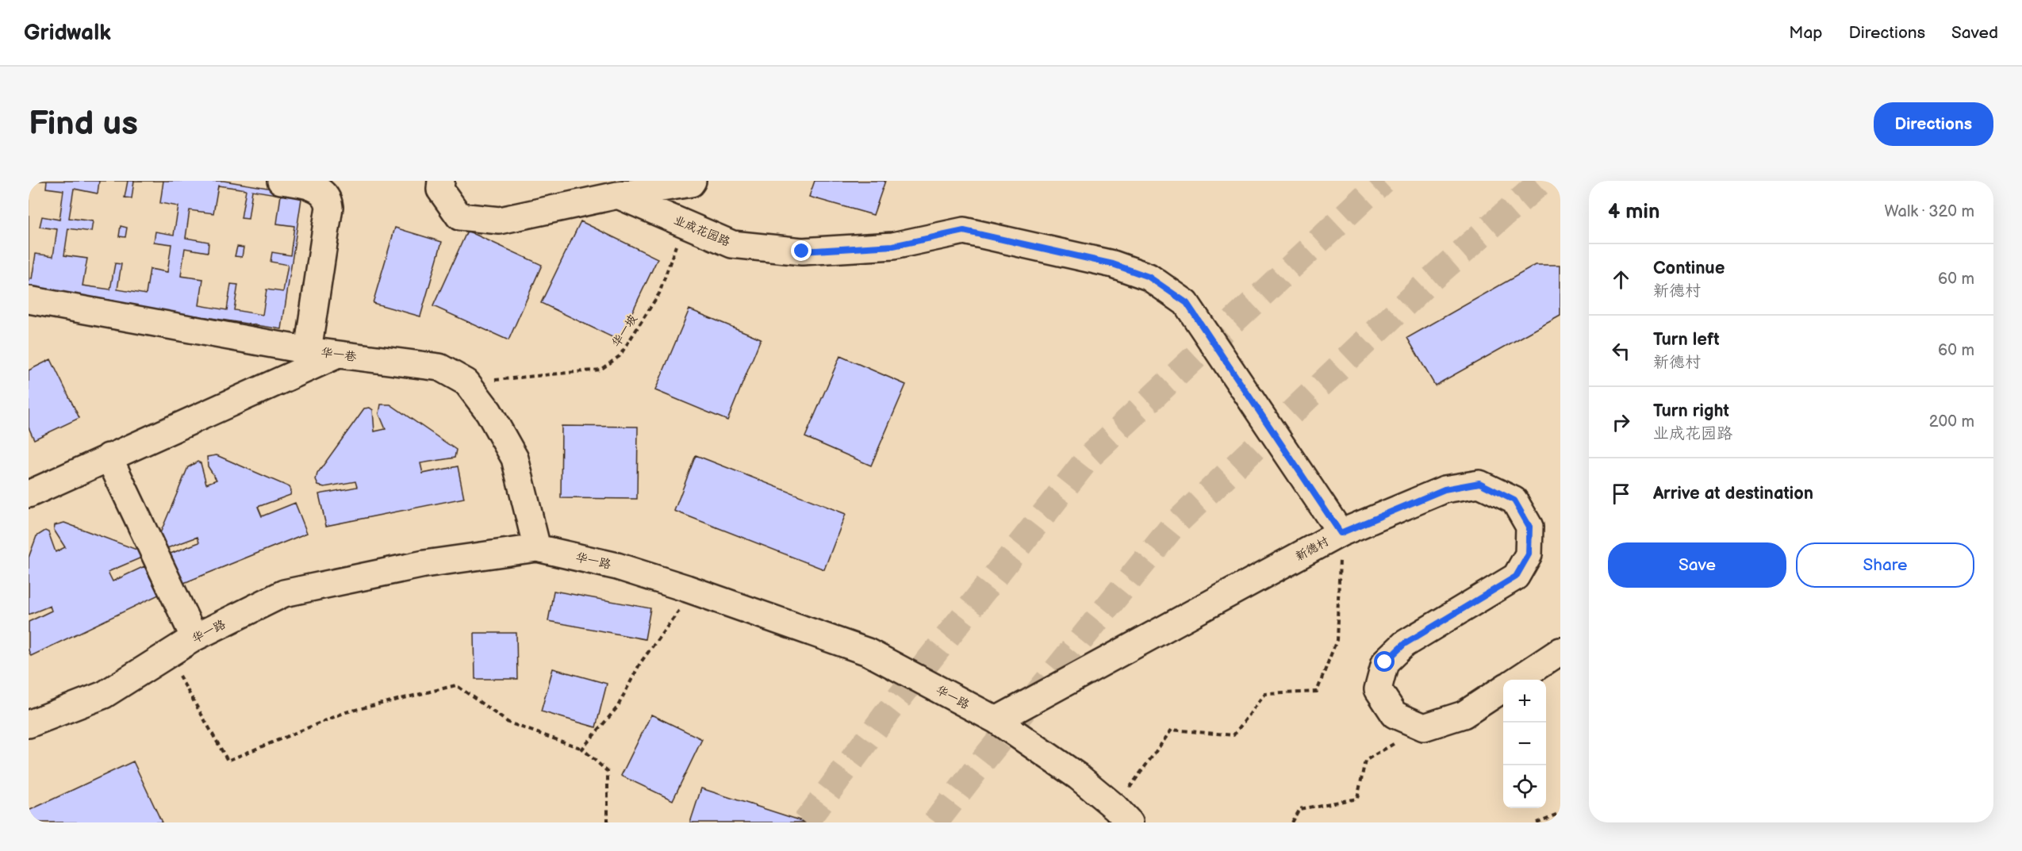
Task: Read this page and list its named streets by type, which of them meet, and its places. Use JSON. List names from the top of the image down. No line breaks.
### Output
{"streets":{"street":["业成花园路","华一巷","新德村","华一路"],"path":["华一坡"]},"crossings":[["业成花园路","华一坡"],["业成花园路","新德村"],["华一坡","华一巷"],["华一巷","华一路"],["新德村","华一路"]],"page":{"header":"Gridwalk","nav":["Map","Directions","Saved"],"buttons":["Directions",["Save","Share"]],"title":"Find us","heading":["4 min","Walk · 320 m"],"list":[["Continue","新德村","60 m"],["Turn left","新德村","60 m"],["Turn right","业成花园路","200 m"],"Arrive at destination"],"map_buttons":["+","−"]}}
